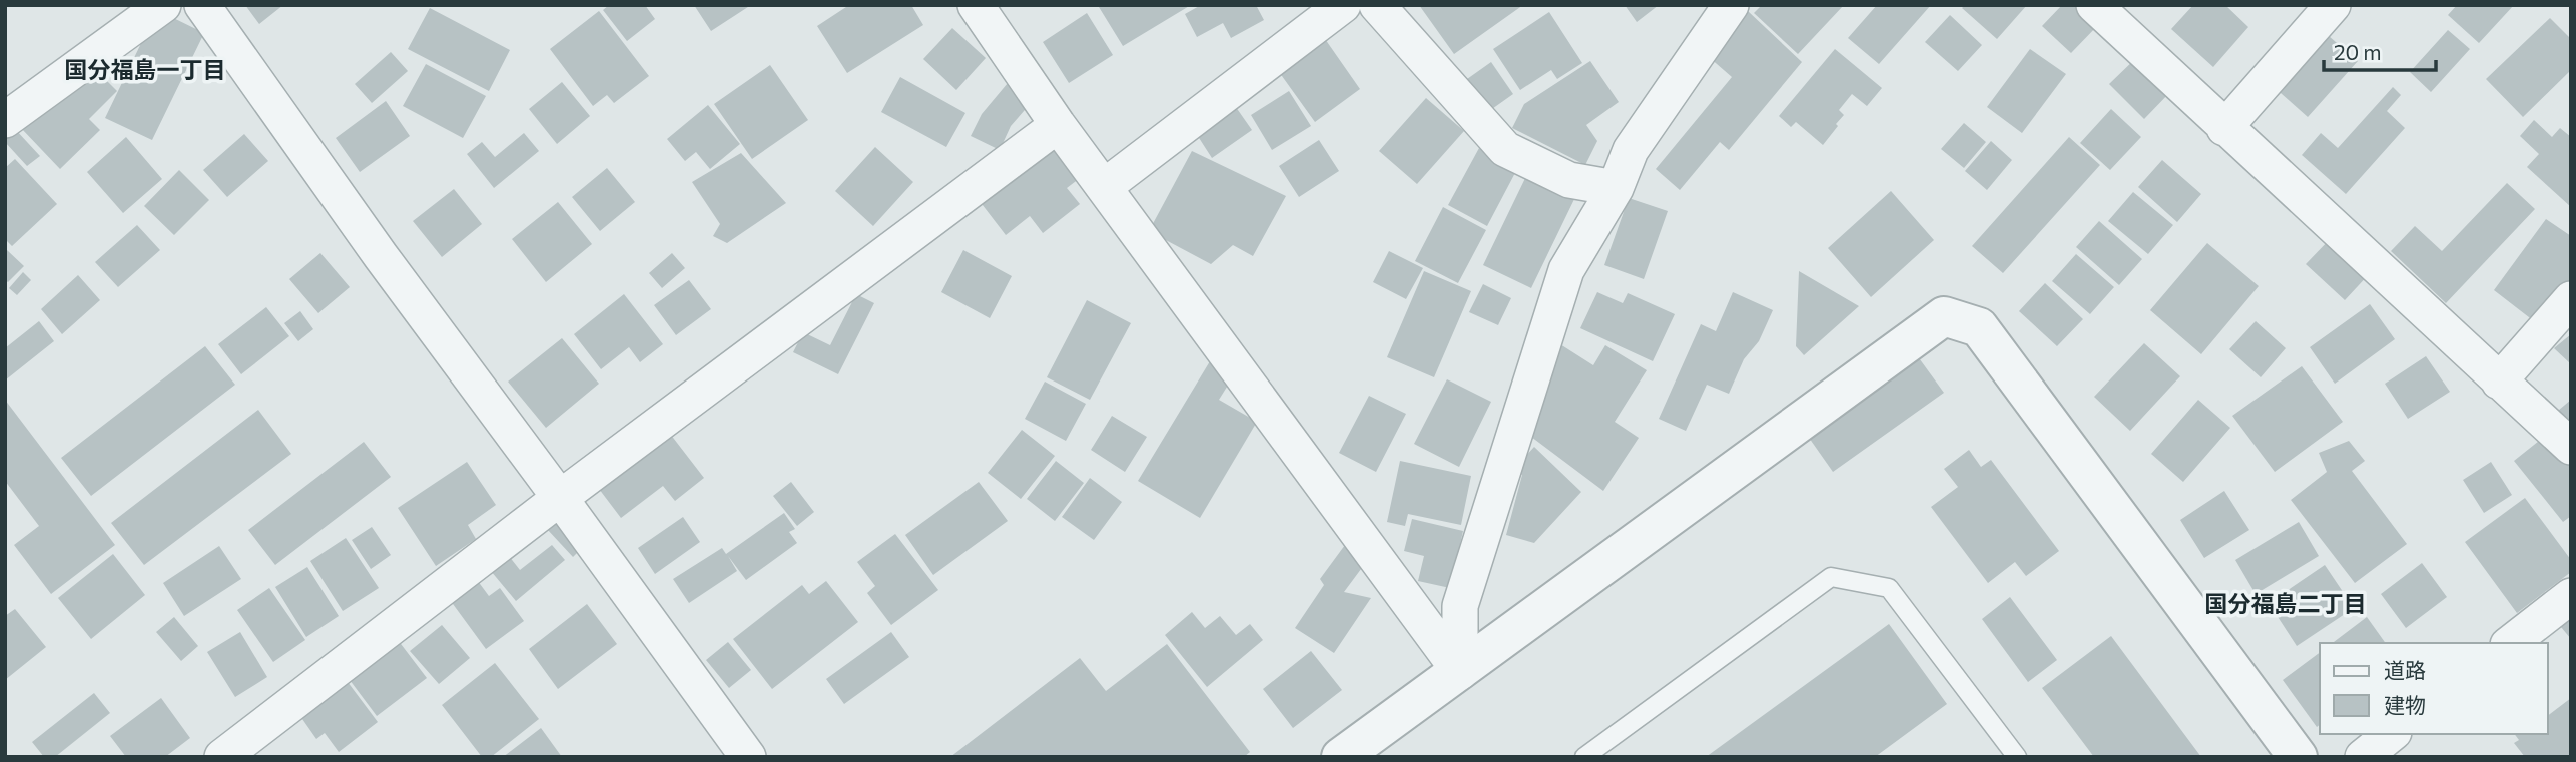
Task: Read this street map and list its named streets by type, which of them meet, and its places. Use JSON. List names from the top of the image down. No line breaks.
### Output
{"districts":["国分福島一丁目","国分福島二丁目"],"legend":["道路","建物"],"scale_bar":"20 m"}
